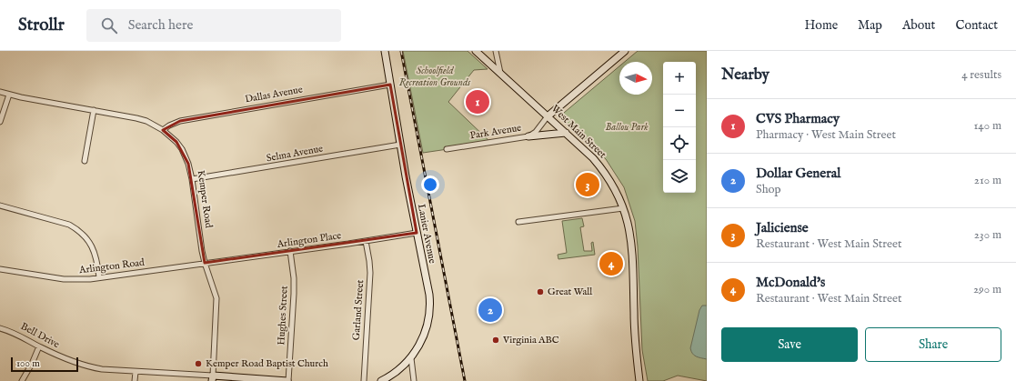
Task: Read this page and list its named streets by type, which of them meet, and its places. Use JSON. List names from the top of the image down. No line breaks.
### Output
{"streets":{"main road":["Park Avenue","West Main Street","Lanier Avenue"],"street":["Dallas Avenue","Selma Avenue","Kemper Road","Arlington Place","Arlington Road","Garland Street","Hughes Street","Bell Drive"]},"crossings":[["Dallas Avenue","Kemper Road"],["Dallas Avenue","Lanier Avenue"],["Park Avenue","West Main Street"],["Selma Avenue","Kemper Road"],["Selma Avenue","Lanier Avenue"],["Kemper Road","Arlington Place"],["Kemper Road","Arlington Road"],["Lanier Avenue","Arlington Place"],["Arlington Place","Arlington Road"],["Arlington Place","Garland Street"],["Arlington Place","Hughes Street"]],"parks":["Schoolfield Recreation Grounds","Ballou Park"],"places":["Great Wall","Virginia ABC","Kemper Road Baptist Church"],"scale_bar":"100 m","north":"right","page":{"header":"Strollr","search":"Search here","nav":["Home","Map","About","Contact"],"heading":["Nearby","4 results"],"map_buttons":["+","−"],"pins":["1","3","4","2"],"list":[{"mark":"1","name":"CVS Pharmacy","note":"Pharmacy · West Main Street","value":"140 m"},{"mark":"2","name":"Dollar General","note":"Shop","value":"210 m"},{"mark":"3","name":"Jaliciense","note":"Restaurant · West Main Street","value":"230 m"},{"mark":"4","name":"McDonald's","note":"Restaurant · West Main Street","value":"290 m"}],"buttons":["Save","Share"],"scale":"100 m"}}
